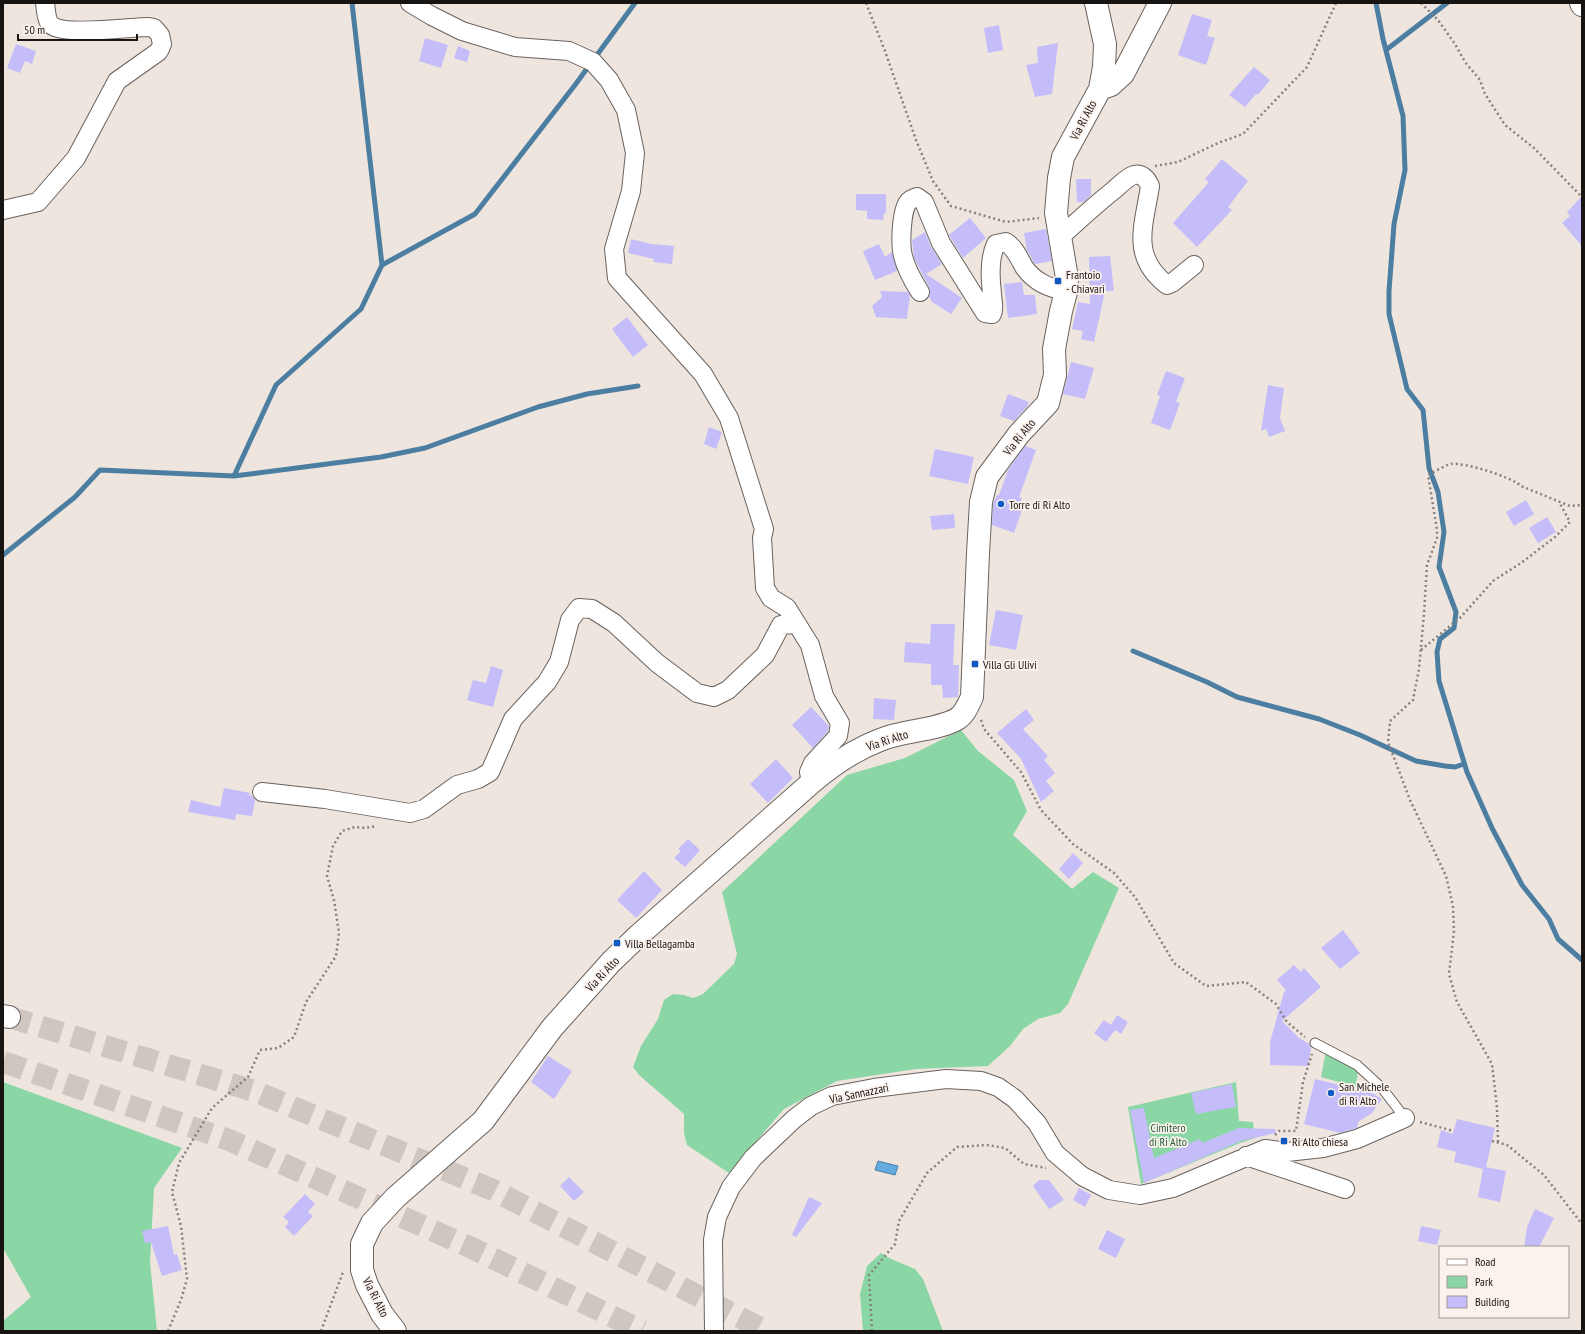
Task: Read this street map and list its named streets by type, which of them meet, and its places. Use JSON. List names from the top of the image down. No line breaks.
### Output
{"streets":{"street":["Via Ri Alto","Via Sannazzari"]},"parks":["Cimitero di Ri Alto"],"places":{"transit":["Frantoio - Chiavari","Villa Gli Ulivi","Villa Bellagamba","Ri Alto chiesa"],"other":["Torre di Ri Alto","San Michele di Ri Alto"]},"legend":["Road","Park","Building"],"scale_bar":"50 m"}
